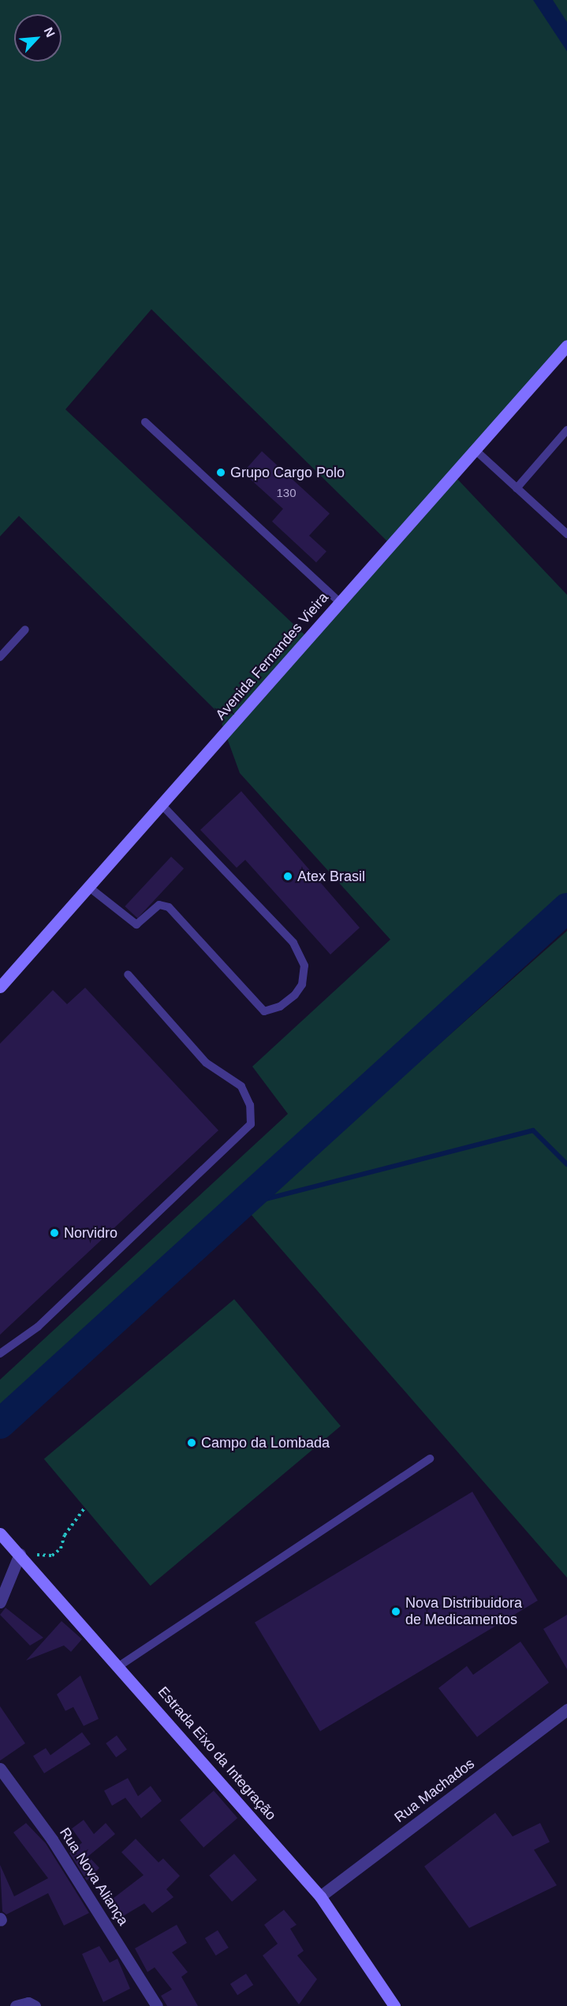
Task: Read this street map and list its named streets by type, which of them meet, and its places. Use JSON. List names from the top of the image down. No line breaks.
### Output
{"streets":{"main road":["Avenida Fernandes Vieira","Estrada Eixo da Integração"],"street":["Rua Machados","Rua Nova Aliança"]},"crossings":[["Estrada Eixo da Integração","Rua Machados"]],"places":["Grupo Cargo Polo","Atex Brasil","Norvidro","Campo da Lombada","Nova Distribuidora de Medicamentos"],"house_numbers":["130"],"north":"top right"}
